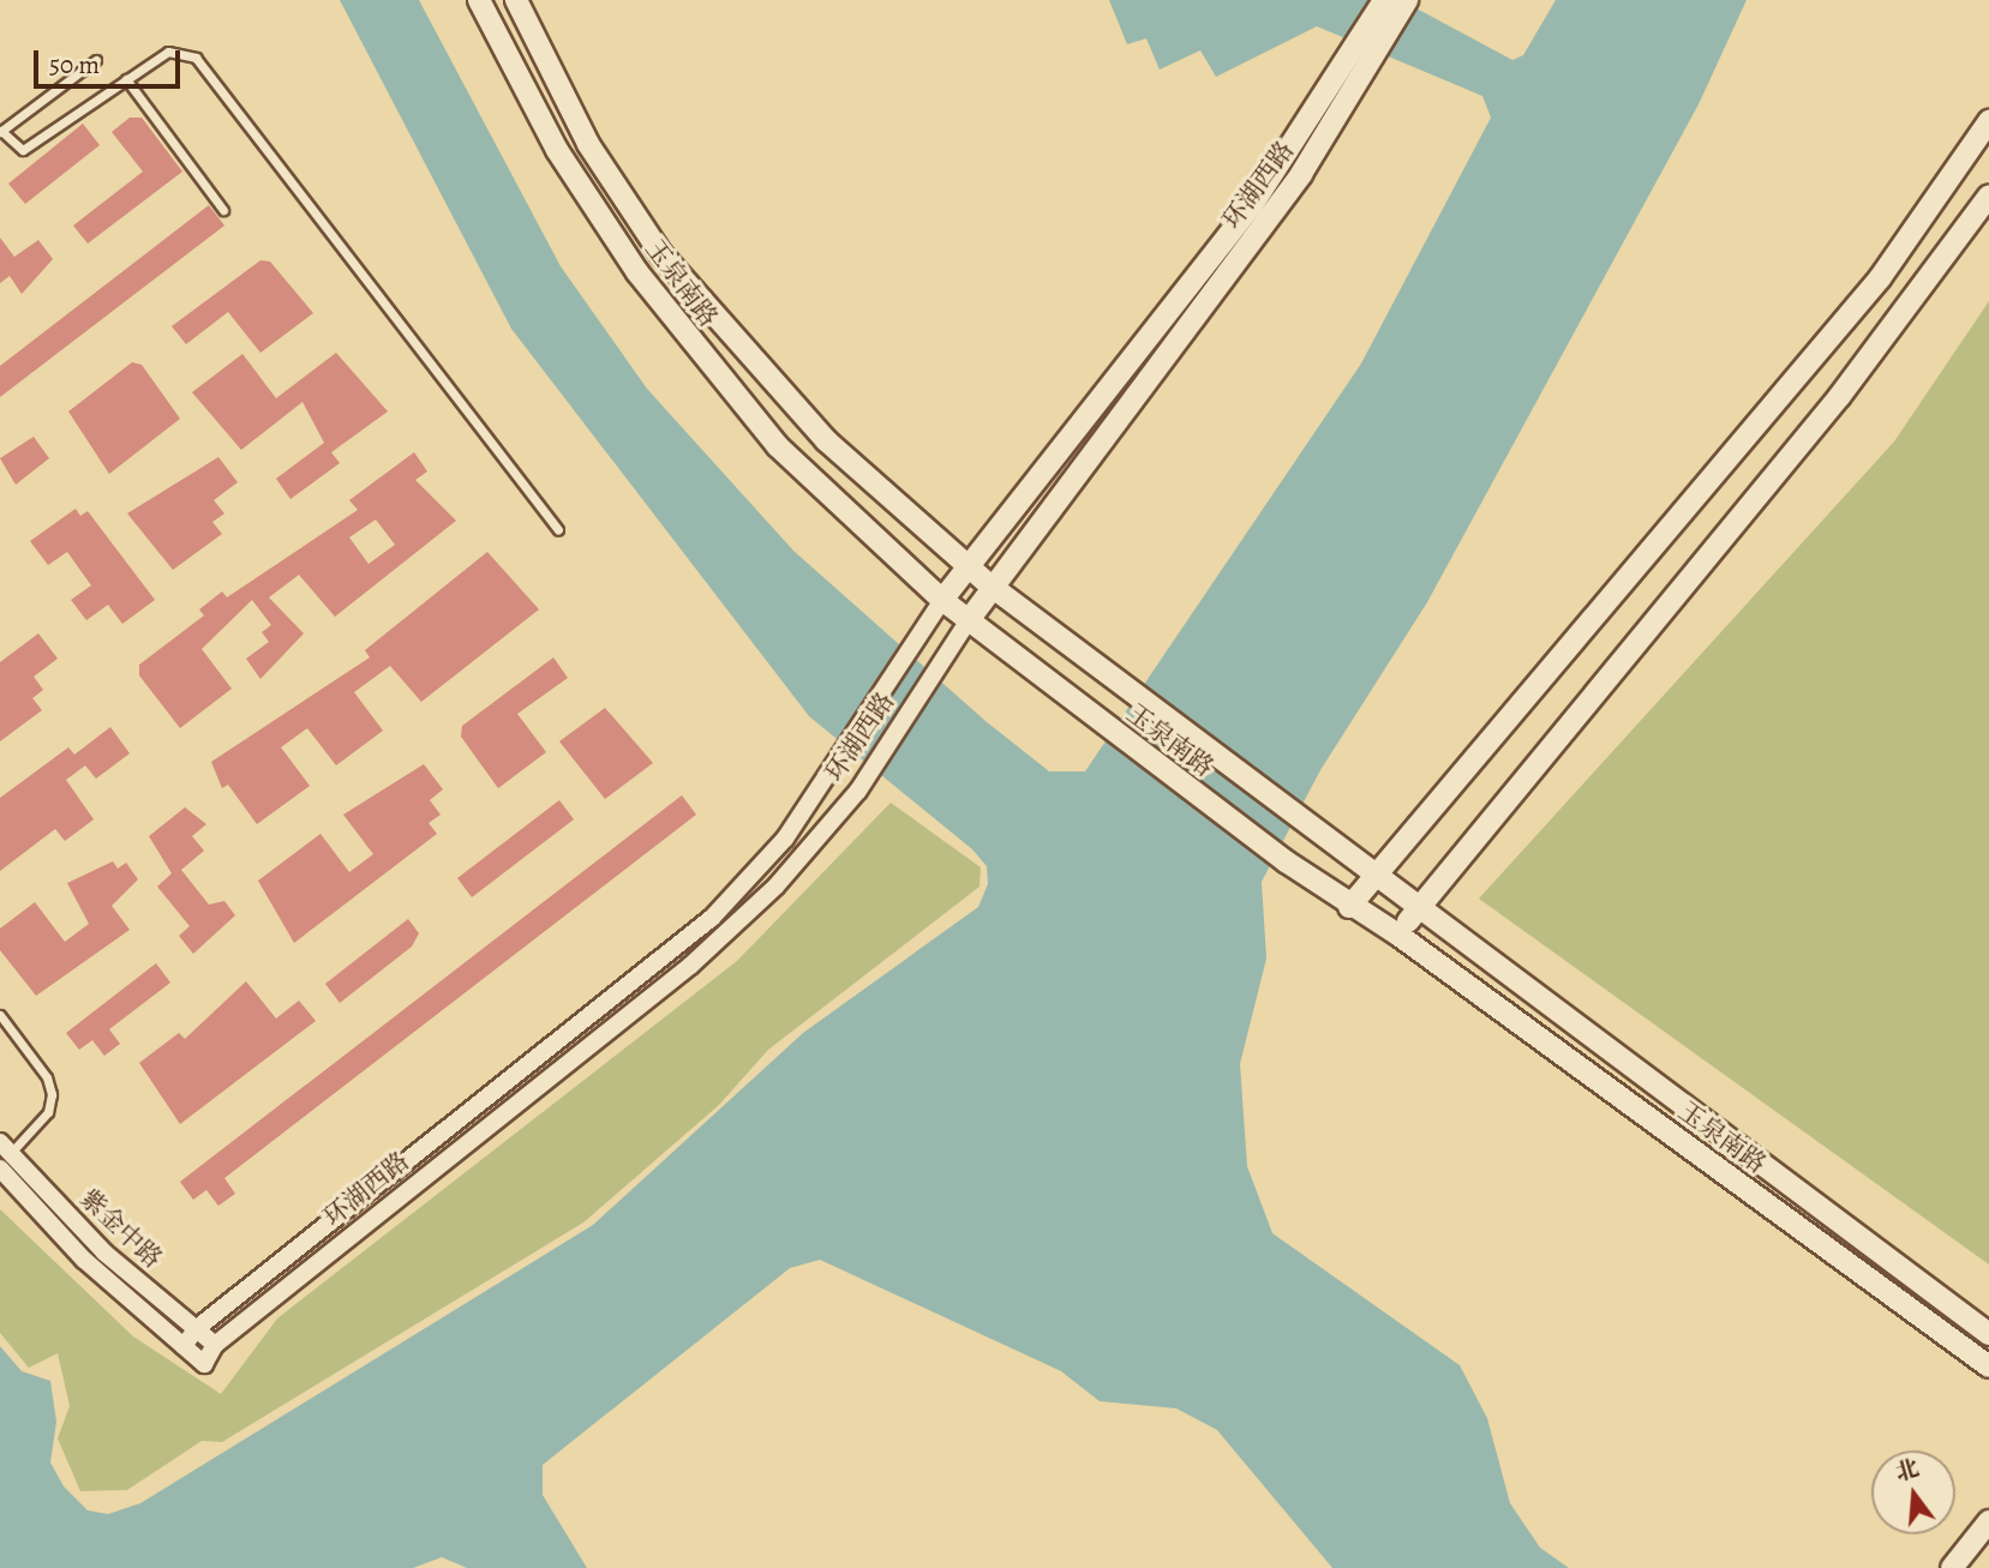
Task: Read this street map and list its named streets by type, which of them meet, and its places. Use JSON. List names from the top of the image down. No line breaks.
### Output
{"streets":{"street":["环湖西路","玉泉南路","紫金中路"]},"crossings":[["环湖西路","玉泉南路"],["环湖西路","紫金中路"]],"scale_bar":"50 m","north":"top"}
